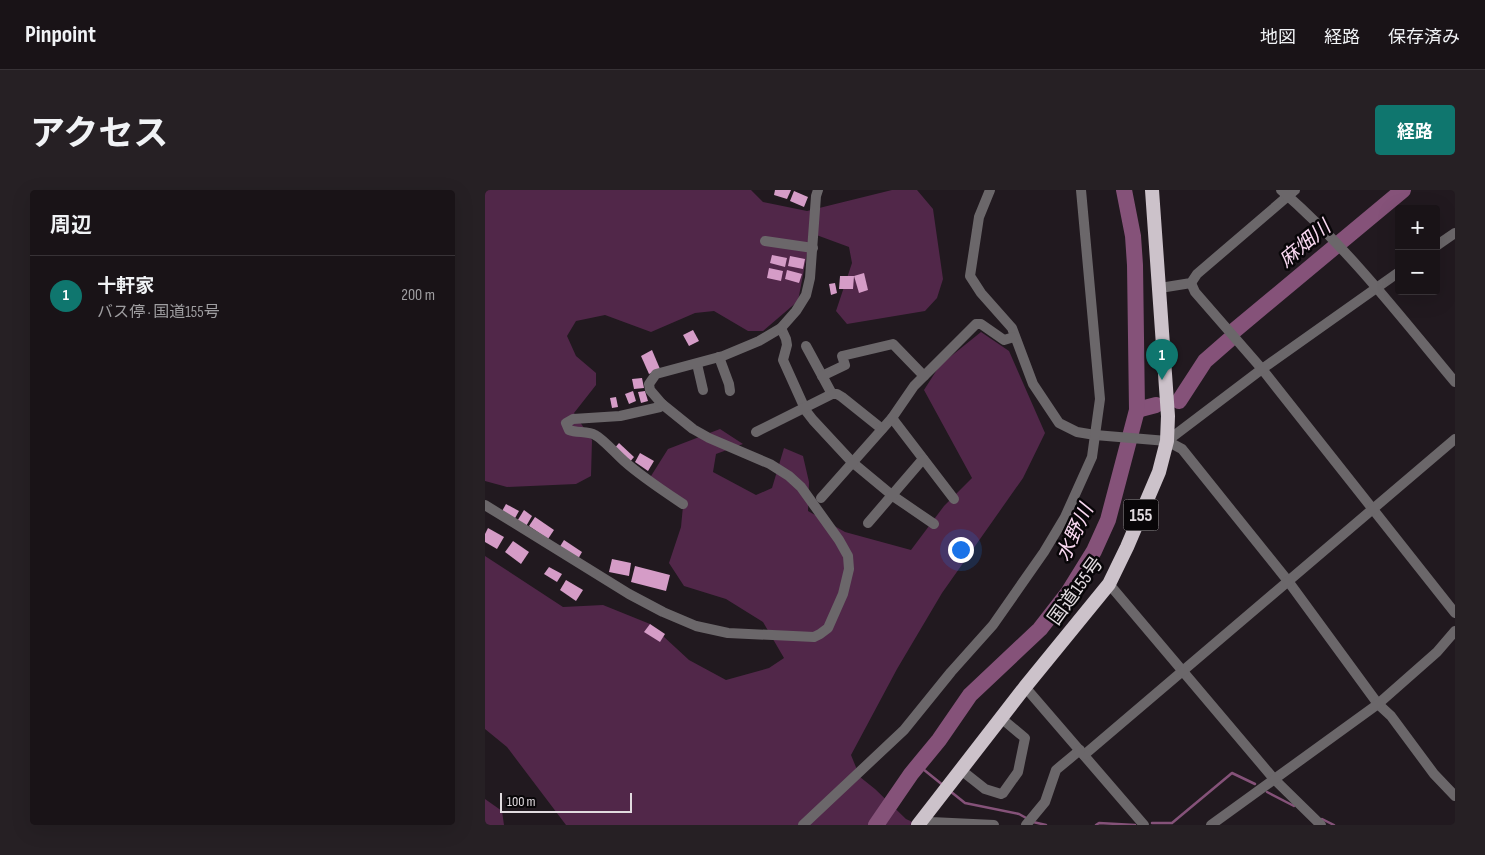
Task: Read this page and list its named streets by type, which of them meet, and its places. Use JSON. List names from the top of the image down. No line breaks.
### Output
{"streets":{"highway":["155","国道155号"]},"water":["麻畑川","水野川"],"scale_bar":"100 m","page":{"header":"Pinpoint","nav":["地図","経路","保存済み"],"title":"アクセス","buttons":"経路","heading":"周辺","map_buttons":["+","−"],"list":[{"mark":"1","name":"十軒家","note":"バス停 · 国道155号","value":"200 m"}],"pins":"1","scale":"100 m"}}
